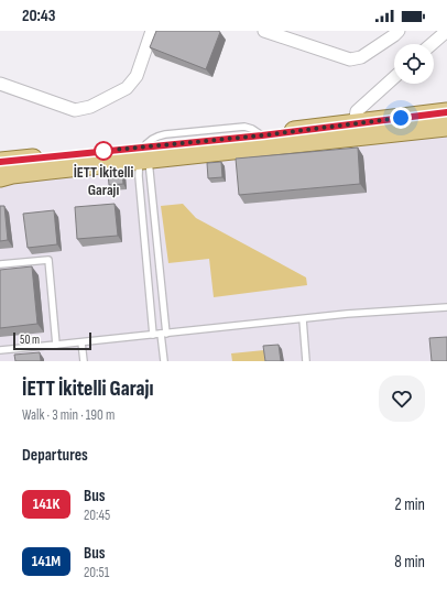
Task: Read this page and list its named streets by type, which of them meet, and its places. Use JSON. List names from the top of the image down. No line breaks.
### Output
{"places":["İETT İkitelli Garajı"],"lines":["bus line 141K"],"scale_bar":"50 m","page":{"status":"20:43","scale":"50 m","heading":[["İETT İkitelli Garajı","Walk · 3 min · 190 m"],"Departures"],"list":[{"mark":"141K","name":"Bus","note":"20:45","value":"2 min"},{"mark":"141M","name":"Bus","note":"20:51","value":"8 min"}]}}
